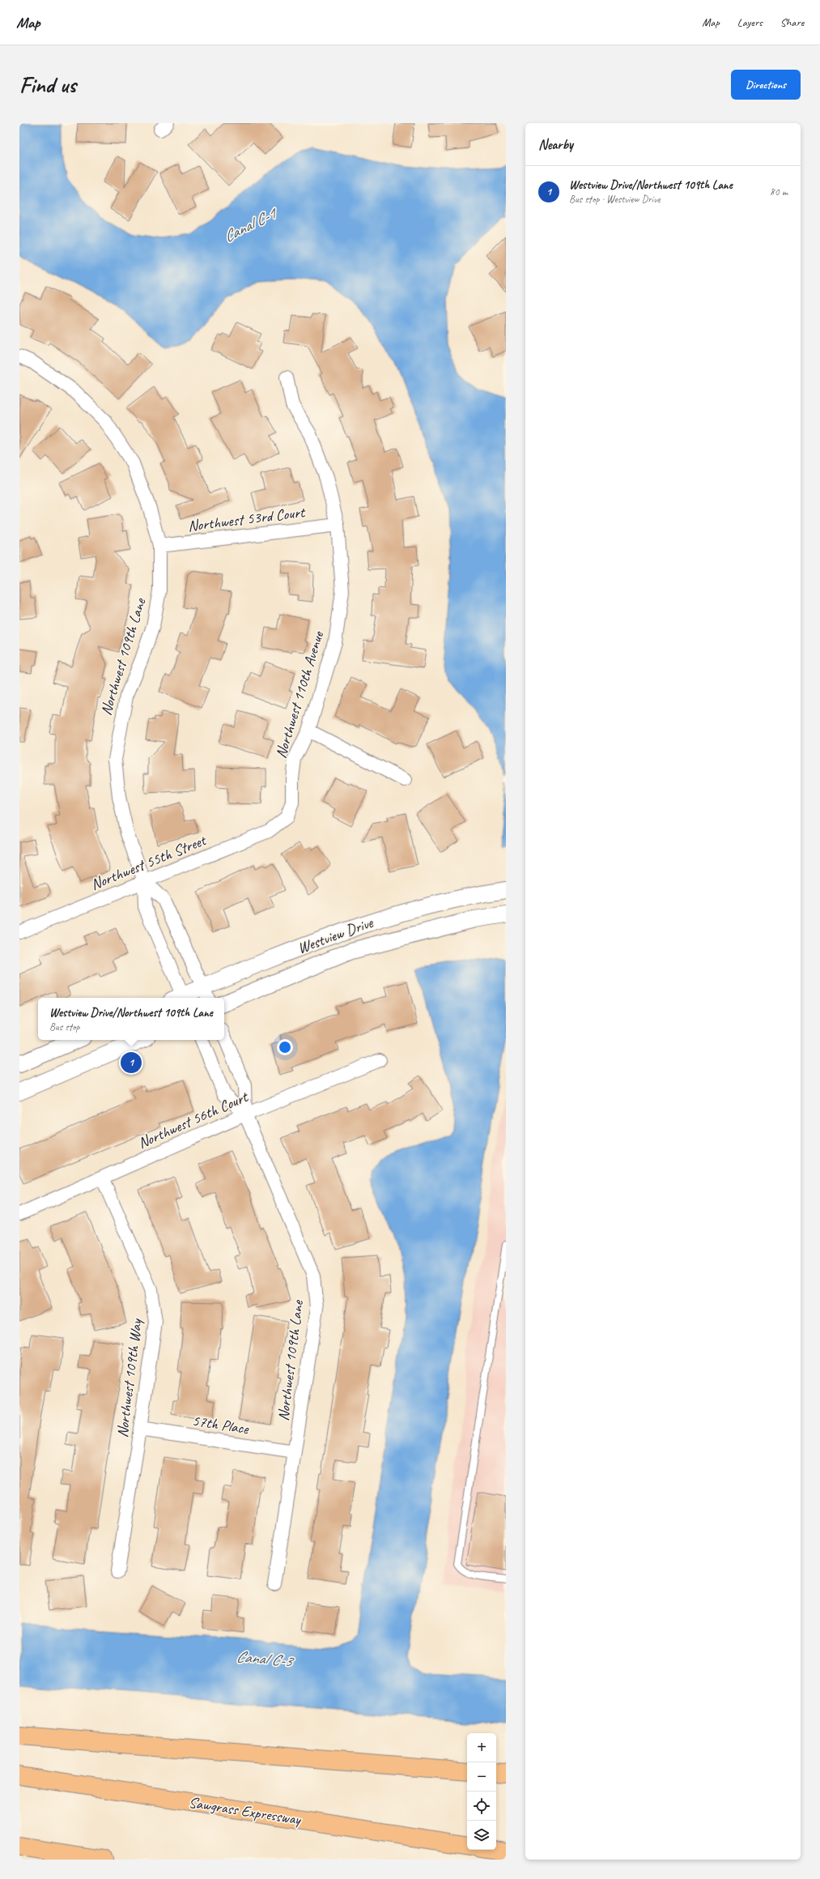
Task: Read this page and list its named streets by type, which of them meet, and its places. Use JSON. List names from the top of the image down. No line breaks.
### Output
{"streets":{"highway":["Sawgrass Expressway"],"street":["Northwest 53rd Court","Northwest 109th Lane","Northwest 110th Avenue","Northwest 55th Street","Westview Drive","Northwest 56th Court","Northwest 109th Way","57th Place"]},"crossings":[["Northwest 53rd Court","Northwest 109th Lane"],["Northwest 53rd Court","Northwest 110th Avenue"],["Northwest 109th Lane","Northwest 55th Street"],["Northwest 109th Lane","Westview Drive"],["Northwest 109th Lane","Northwest 56th Court"],["Northwest 109th Lane","57th Place"],["Northwest 110th Avenue","Northwest 55th Street"],["Northwest 56th Court","Northwest 109th Way"],["Northwest 109th Way","57th Place"]],"water":["Canal C-1","Canal C-3"],"page":{"header":"Map","nav":["Map","Layers","Share"],"buttons":"Directions","title":"Find us","heading":"Nearby","list":[{"mark":"1","name":"Westview Drive/Northwest 109th Lane","note":"Bus stop · Westview Drive","value":"80 m"}],"popup":["Westview Drive/Northwest 109th Lane","Bus stop"],"pins":"1","map_buttons":["+","−"]}}
